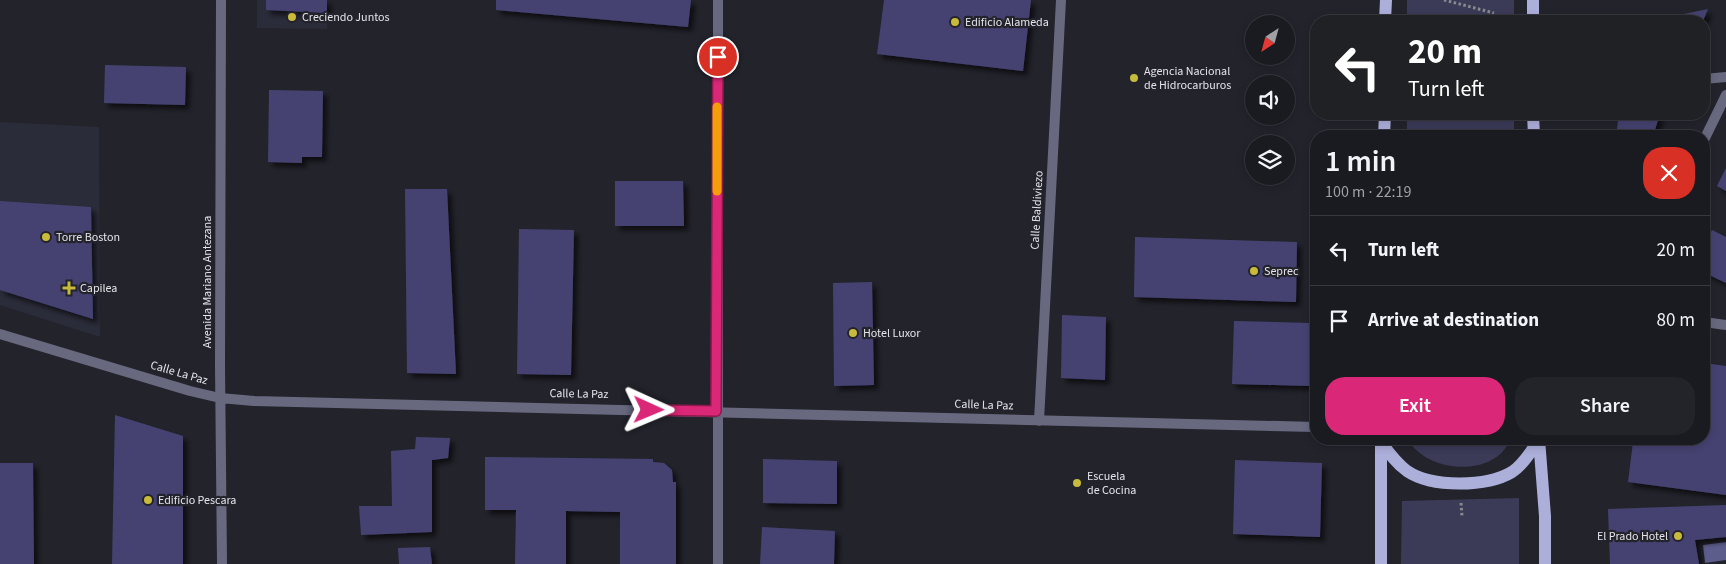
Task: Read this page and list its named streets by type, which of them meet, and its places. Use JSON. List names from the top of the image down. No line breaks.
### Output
{"streets":{"street":["Calle Baldiviezo","Avenida Mariano Antezana","Calle La Paz"]},"crossings":[["Calle Baldiviezo","Calle La Paz"],["Avenida Mariano Antezana","Calle La Paz"]],"places":{"other":["Creciendo Juntos","Edificio Alameda","Agencia Nacional de Hidrocarburos","Torre Boston","Seprec","Hotel Luxor","Escuela de Cocina","Edificio Pescara","El Prado Hotel"],"health":["Capilea"]},"north":"bottom left","page":{"turn":["20 m","Turn left"],"heading":["1 min","100 m · 22:19"],"list":[{"name":"Turn left","value":"20 m"},{"name":"Arrive at destination","value":"80 m"}],"buttons":["Exit","Share"]}}
